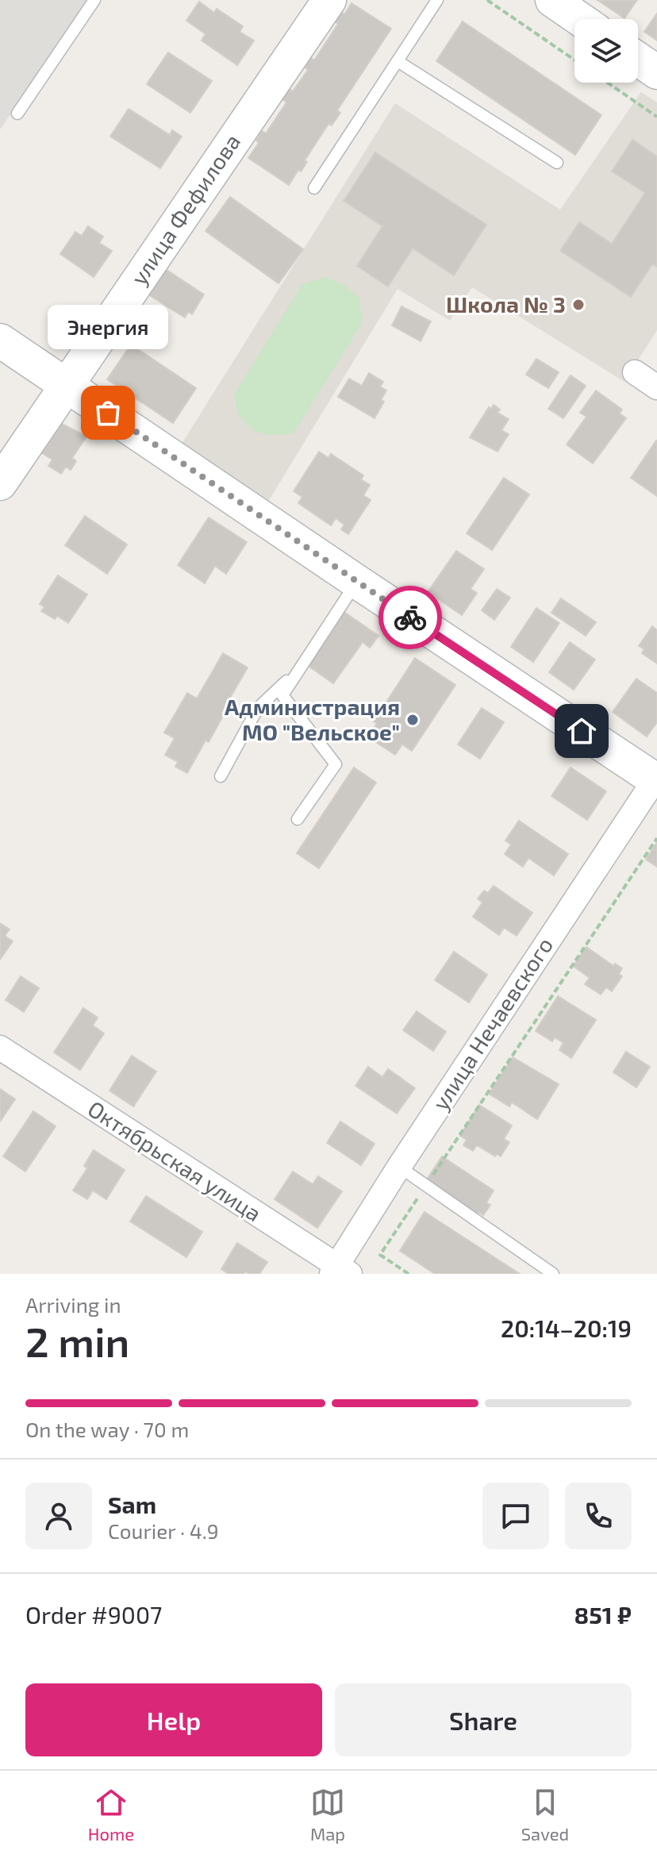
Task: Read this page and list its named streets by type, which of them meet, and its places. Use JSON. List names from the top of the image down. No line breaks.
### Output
{"streets":{"main road":["улица Фефилова"],"street":["улица Нечаевского","Октябрьская улица"]},"crossings":[["улица Нечаевского","Октябрьская улица"]],"places":["Школа № 3","Энергия","Администрация МО \"Вельское\""],"page":{"bubble":"Энергия","heading":["2 min","Arriving in","20:14–20:19"],"panel":["Sam","Courier · 4.9","Order #9007","851 ₽"],"bar":"On the way · 70 m","buttons":["Help","Share"],"tabs":["Home","Map","Saved"]}}
